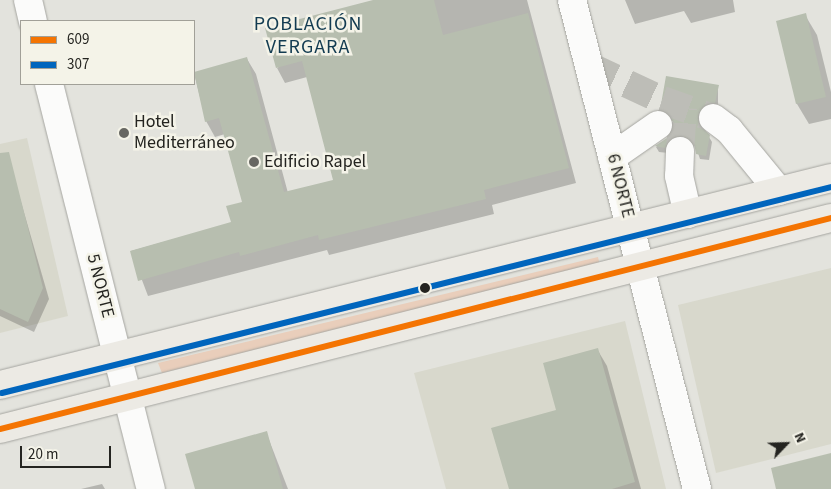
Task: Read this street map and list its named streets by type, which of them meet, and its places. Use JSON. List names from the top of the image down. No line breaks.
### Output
{"streets":{"street":["6 NORTE","5 NORTE"]},"districts":["POBLACIÓN VERGARA"],"places":["Hotel Mediterráneo","Edificio Rapel"],"lines":["transit line 307","transit line 609"],"legend":["609","307"],"scale_bar":"20 m","north":"top right"}
